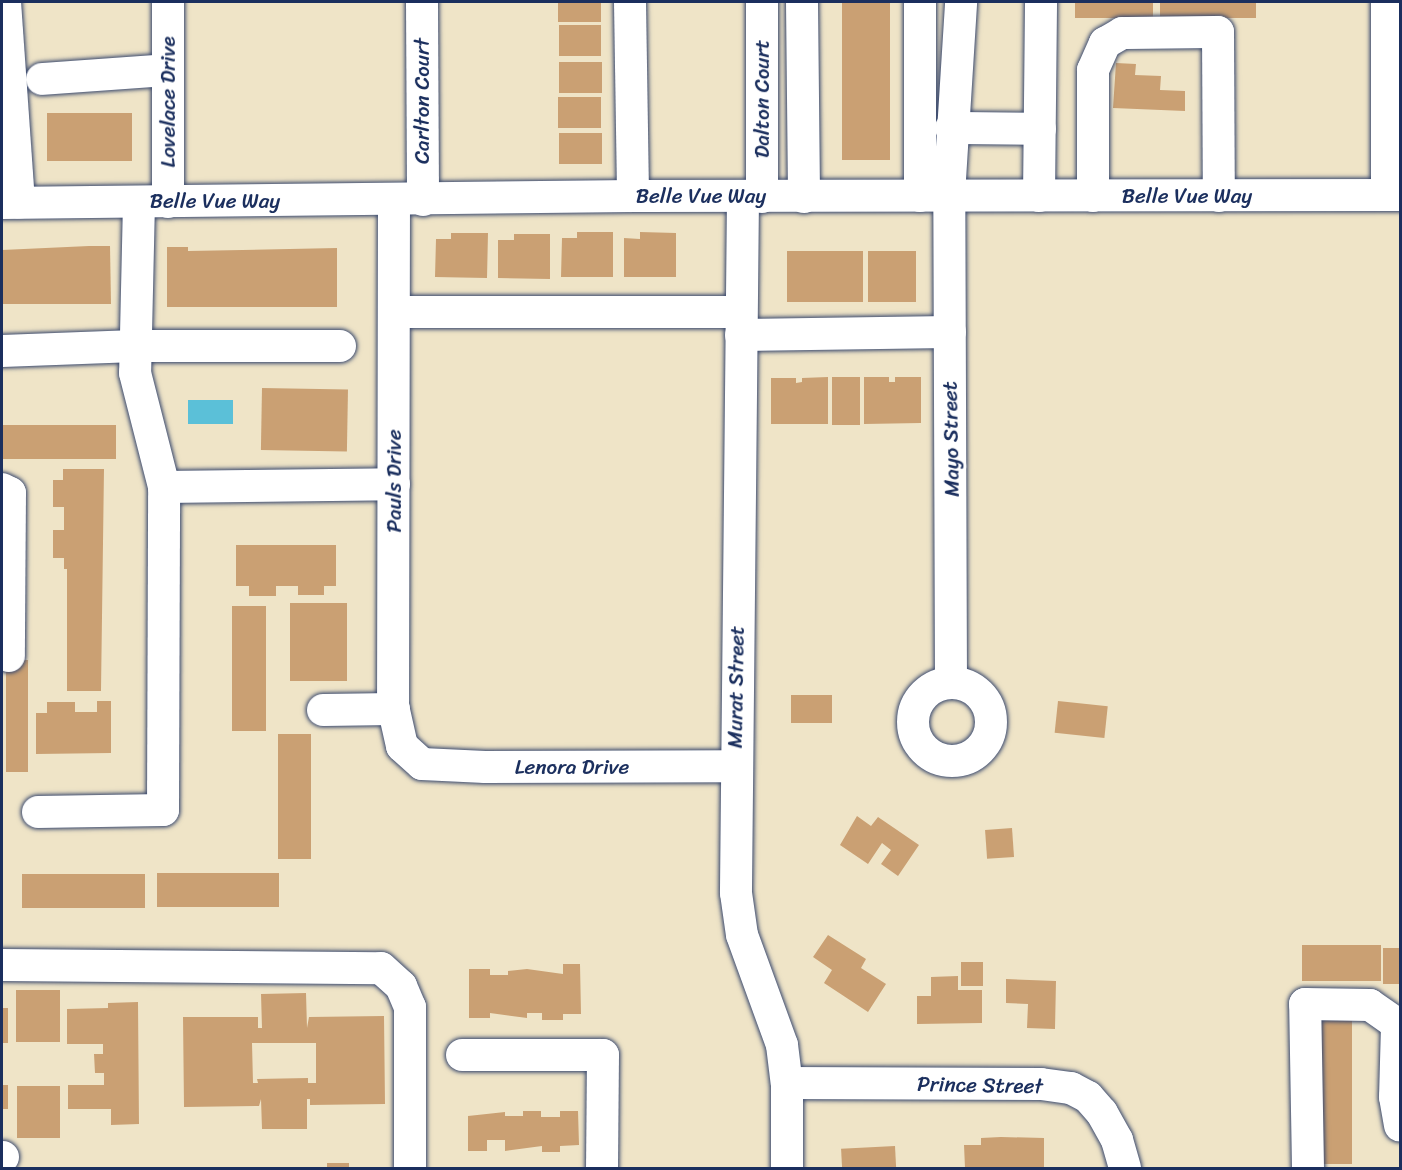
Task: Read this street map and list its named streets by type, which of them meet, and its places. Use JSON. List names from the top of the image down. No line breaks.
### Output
{"streets":{"street":["Dalton Court","Carlton Court","Lovelace Drive","Belle Vue Way","Mayo Street","Pauls Drive","Murat Street","Lenora Drive","Prince Street"]},"crossings":[["Dalton Court","Belle Vue Way"],["Dalton Court","Murat Street"],["Carlton Court","Belle Vue Way"],["Carlton Court","Pauls Drive"],["Lovelace Drive","Belle Vue Way"],["Belle Vue Way","Mayo Street"],["Belle Vue Way","Pauls Drive"],["Belle Vue Way","Murat Street"],["Pauls Drive","Lenora Drive"],["Murat Street","Lenora Drive"],["Murat Street","Prince Street"]]}
